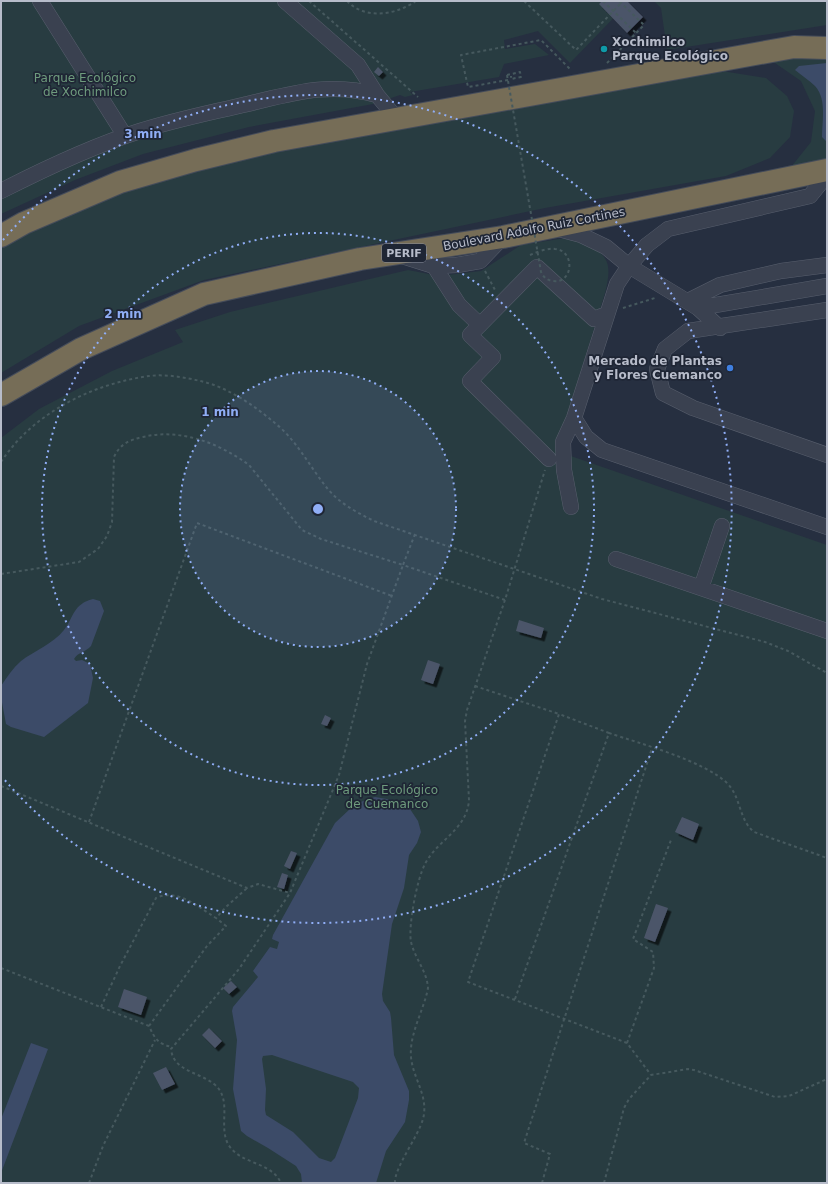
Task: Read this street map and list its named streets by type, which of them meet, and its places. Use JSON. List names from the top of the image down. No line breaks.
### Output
{"streets":{"highway":["Boulevard Adolfo Ruiz Cortines","PERIF"]},"parks":["Parque Ecológico de Xochimilco","Parque Ecológico de Cuemanco"],"places":["Xochimilco Parque Ecológico","Mercado de Plantas y Flores Cuemanco"],"rings":["3 min","2 min","1 min"]}
